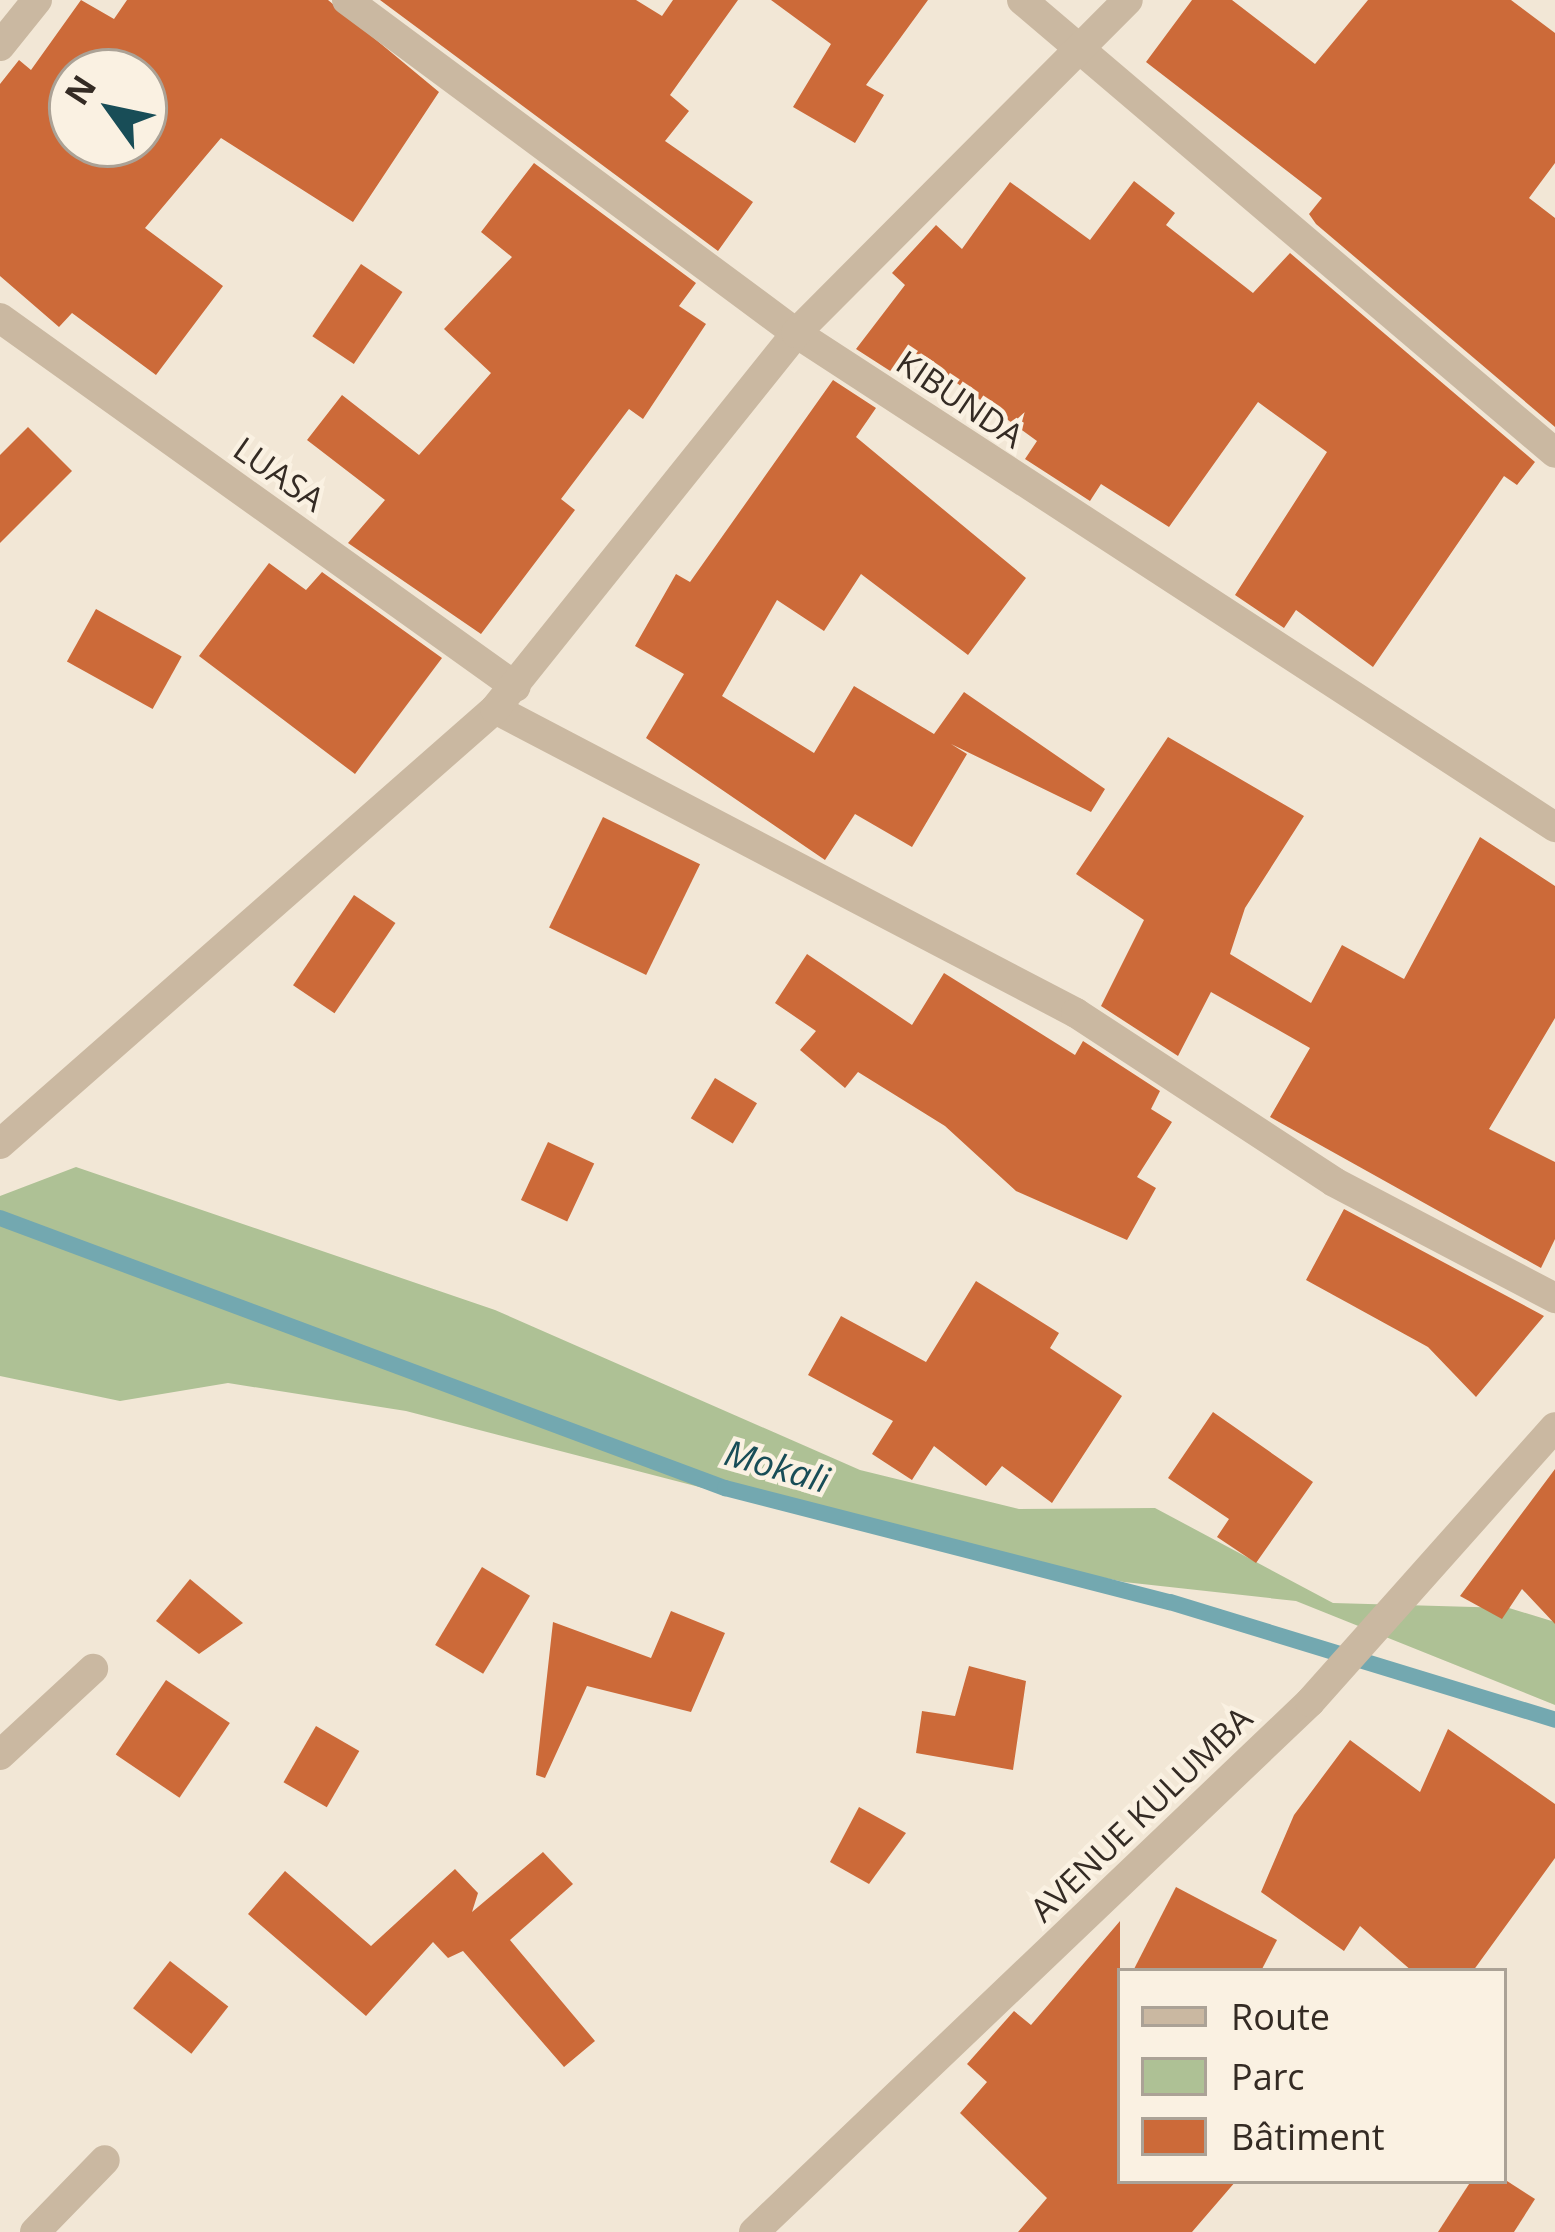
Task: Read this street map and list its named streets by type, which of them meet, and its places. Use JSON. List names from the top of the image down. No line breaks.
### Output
{"streets":{"street":["KIBUNDA","LUASA","AVENUE KULUMBA"]},"water":["Mokali"],"legend":["Route","Parc","Bâtiment"],"north":"top left"}
